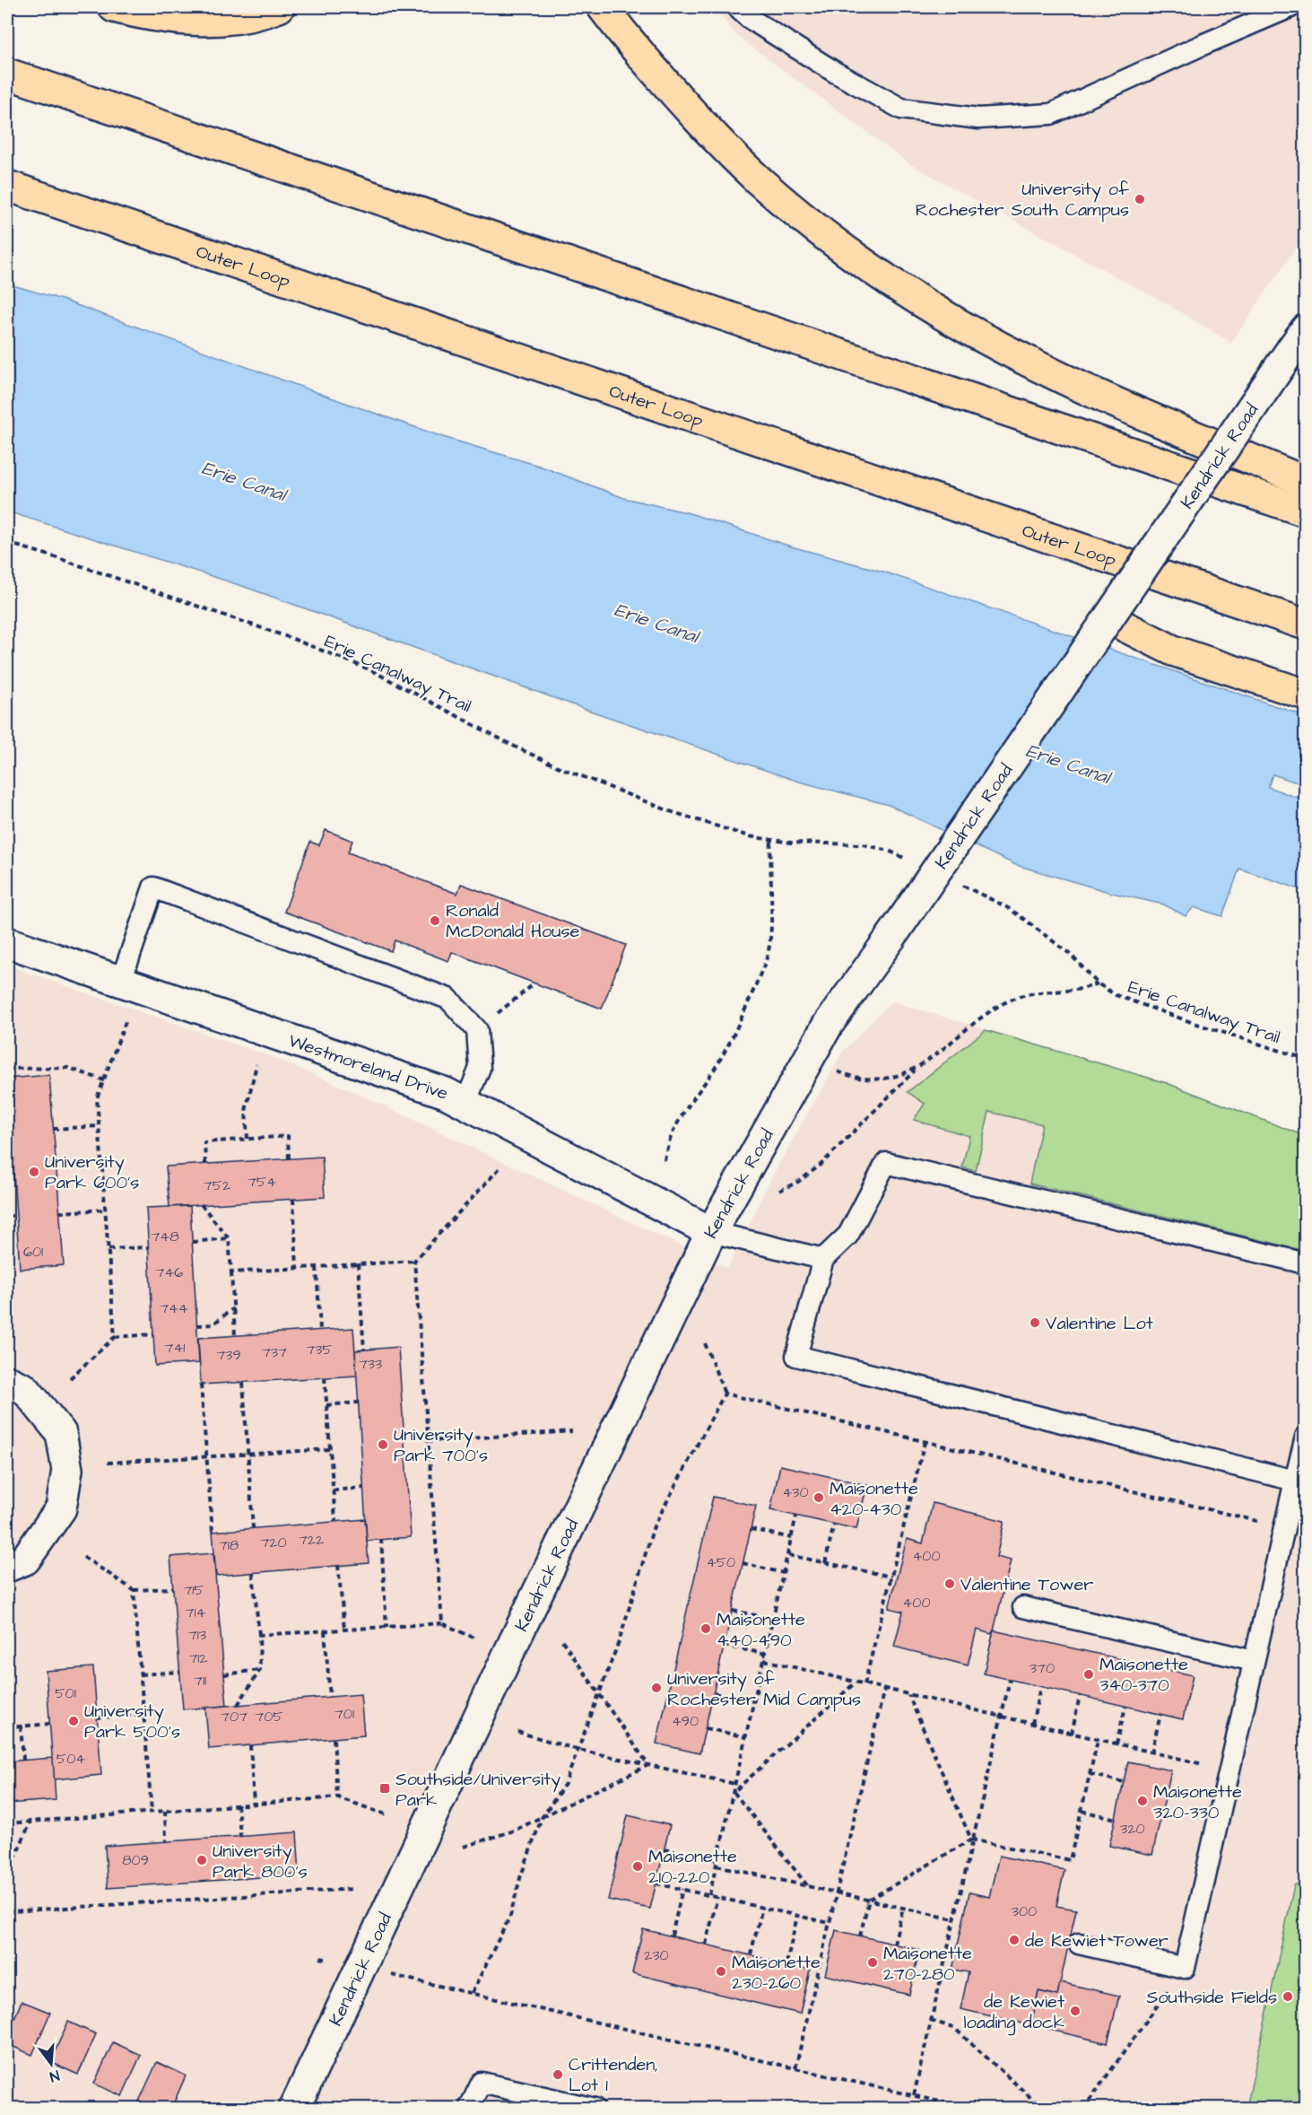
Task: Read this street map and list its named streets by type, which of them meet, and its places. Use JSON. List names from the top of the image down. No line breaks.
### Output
{"streets":{"highway":["Outer Loop"],"street":["Kendrick Road","Westmoreland Drive"],"path":["Erie Canalway Trail"]},"crossings":[["Kendrick Road","Westmoreland Drive"]],"water":["Erie Canal"],"places":{"other":["University of Rochester South Campus","Ronald McDonald House","University Park 600's","Valentine Lot","University Park 700's","Maisonette 420-430","Valentine Tower","Maisonette 440-490","Maisonette 340-370","University of Rochester Mid Campus","University Park 500's","Maisonette 320-330","University Park 800's","Maisonette 210-220","de Kewiet Tower","Maisonette 270-280","Maisonette 230-260","Southside Fields","de Kewiet loading dock","Crittenden, Lot 1"],"transit":["Southside/University Park"]},"house_numbers":["754","752","748","601","746","744","741","735","737","739","733","430","722","720","718","400","450","715","400","714","713","712","370","711","501","701","707","705","490","504","320","809","300","230"],"north":"bottom"}
